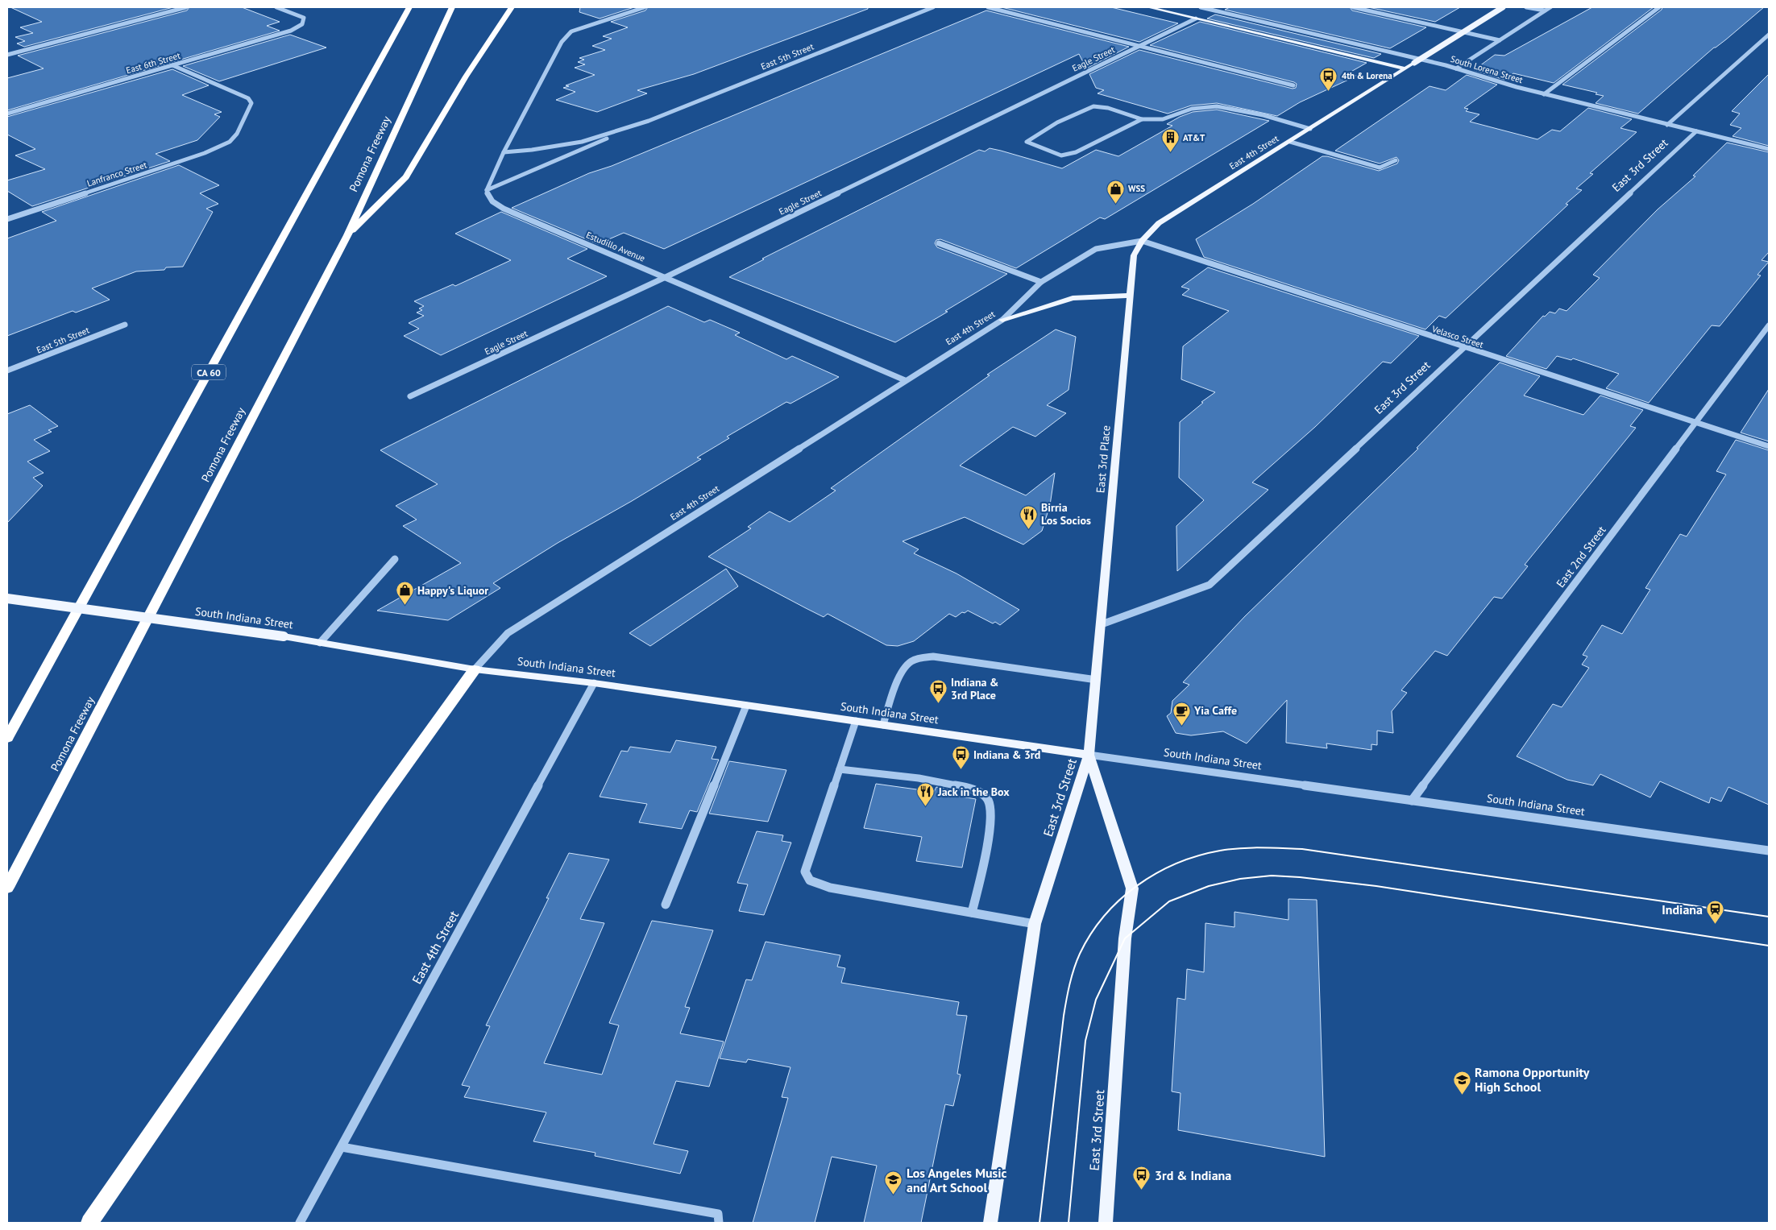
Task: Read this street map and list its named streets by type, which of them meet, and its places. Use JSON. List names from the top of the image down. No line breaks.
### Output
{"streets":{"highway":["Pomona Freeway","CA 60"],"main road":["East 4th Street","East 3rd Street","East 3rd Place","South Indiana Street"],"street":["East 5th Street","Eagle Street","East 6th Street","South Lorena Street","Lanfranco Street","Estudillo Avenue","Velasco Street","East 2nd Street"]},"crossings":[["East 5th Street","Estudillo Avenue"],["Eagle Street","Estudillo Avenue"],["South Lorena Street","East 3rd Street"],["East 4th Street","Estudillo Avenue"],["East 4th Street","Velasco Street"],["East 4th Street","East 3rd Place"],["East 4th Street","South Indiana Street"],["East 3rd Street","Velasco Street"],["East 3rd Street","East 3rd Place"],["East 3rd Street","South Indiana Street"],["Velasco Street","East 3rd Place"],["Velasco Street","East 2nd Street"],["East 3rd Place","South Indiana Street"],["East 2nd Street","South Indiana Street"]],"places":{"bus stop":["4th & Lorena","Indiana & 3rd Place","Indiana & 3rd","3rd & Indiana"],"building":["AT&T"],"shop":["WSS","Happy's Liquor"],"restaurant":["Birria Los Socios","Jack in the Box"],"cafe":["Yia Caffe"],"station":["Indiana"],"school or university":["Ramona Opportunity High School","Los Angeles Music and Art School"]}}
